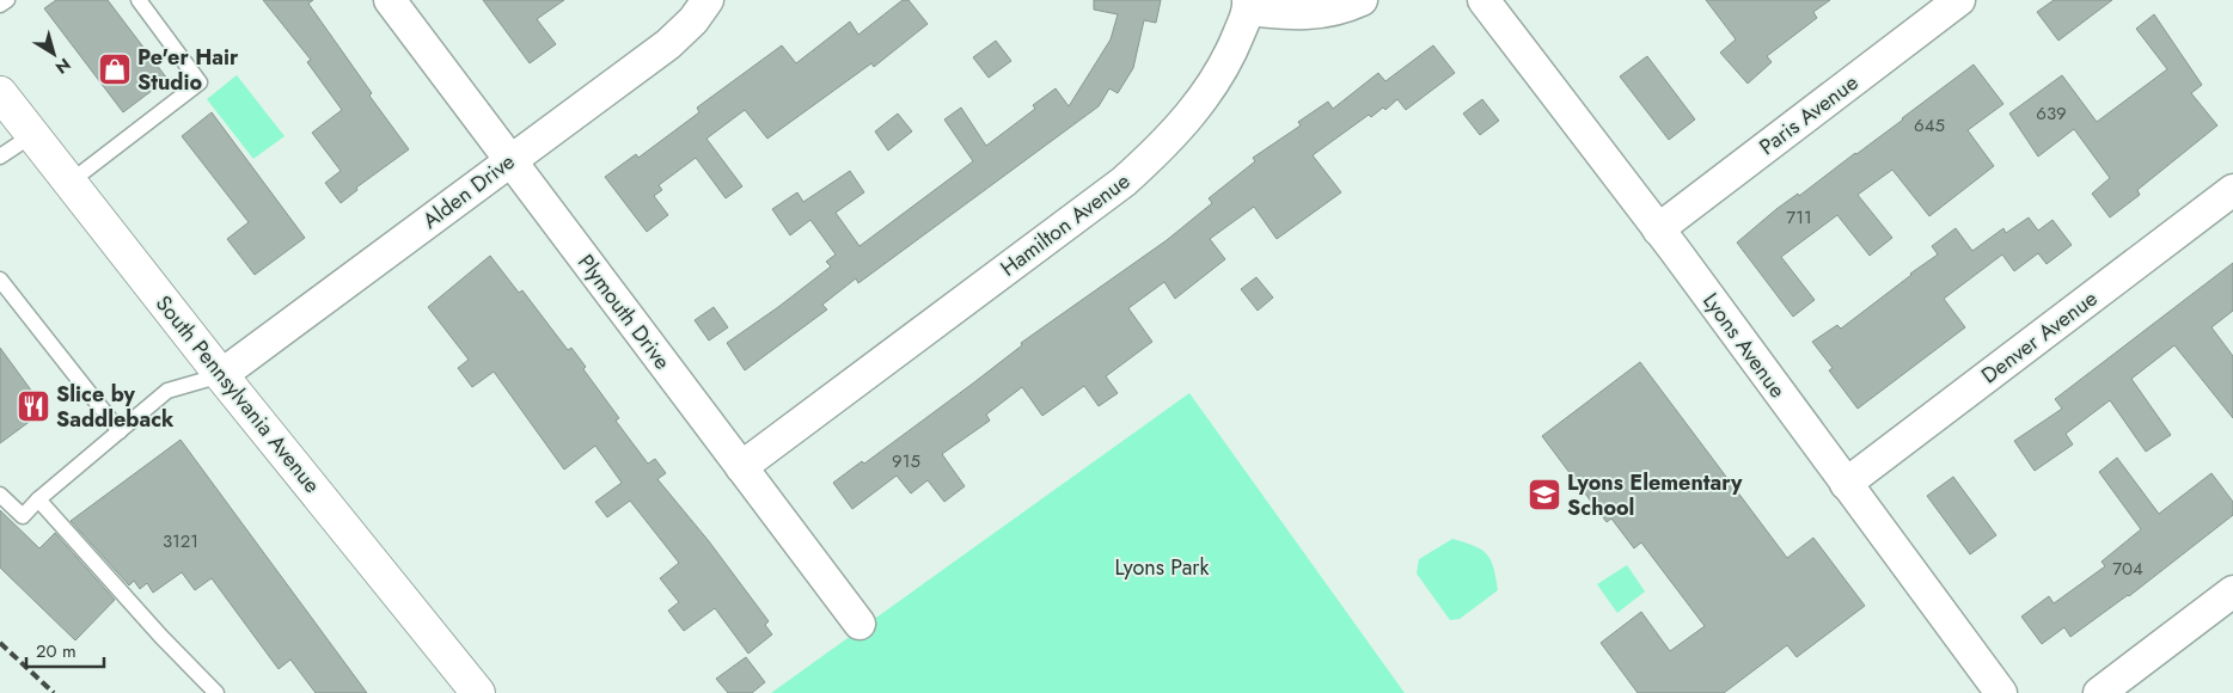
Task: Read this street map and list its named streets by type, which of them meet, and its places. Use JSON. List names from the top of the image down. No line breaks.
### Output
{"streets":{"main road":["South Pennsylvania Avenue"],"street":["Paris Avenue","Alden Drive","Hamilton Avenue","Plymouth Drive","Denver Avenue","Lyons Avenue"]},"crossings":[["Paris Avenue","Lyons Avenue"],["Alden Drive","Plymouth Drive"],["Alden Drive","South Pennsylvania Avenue"],["Hamilton Avenue","Plymouth Drive"],["Denver Avenue","Lyons Avenue"]],"parks":["Lyons Park"],"places":{"shop":["Pe'er Hair Studio"],"restaurant":["Slice by Saddleback"],"school or university":["Lyons Elementary School"]},"house_numbers":["639","645","711","915","3121","704"],"scale_bar":"20 m","north":"bottom right"}
